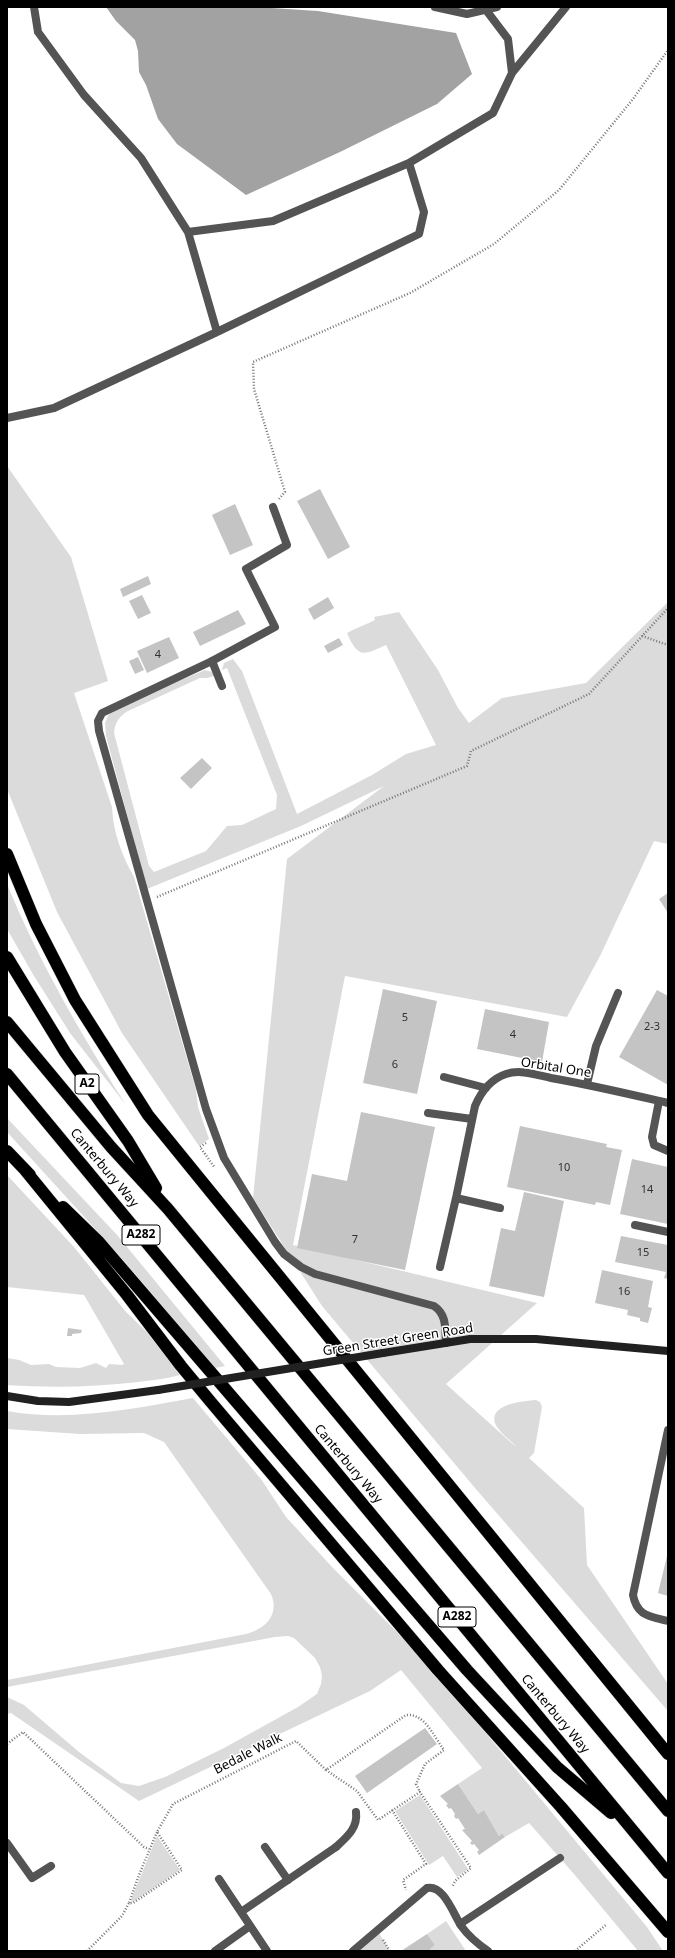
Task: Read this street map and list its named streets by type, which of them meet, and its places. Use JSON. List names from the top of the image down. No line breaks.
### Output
{"streets":{"highway":["A2","Canterbury Way","A282"],"main road":["Green Street Green Road"],"street":["Orbital One"],"path":["Bedale Walk"]},"crossings":[["A2","Canterbury Way"]],"house_numbers":["4","5","2-3","4","6","10","14","7","15","16"]}
